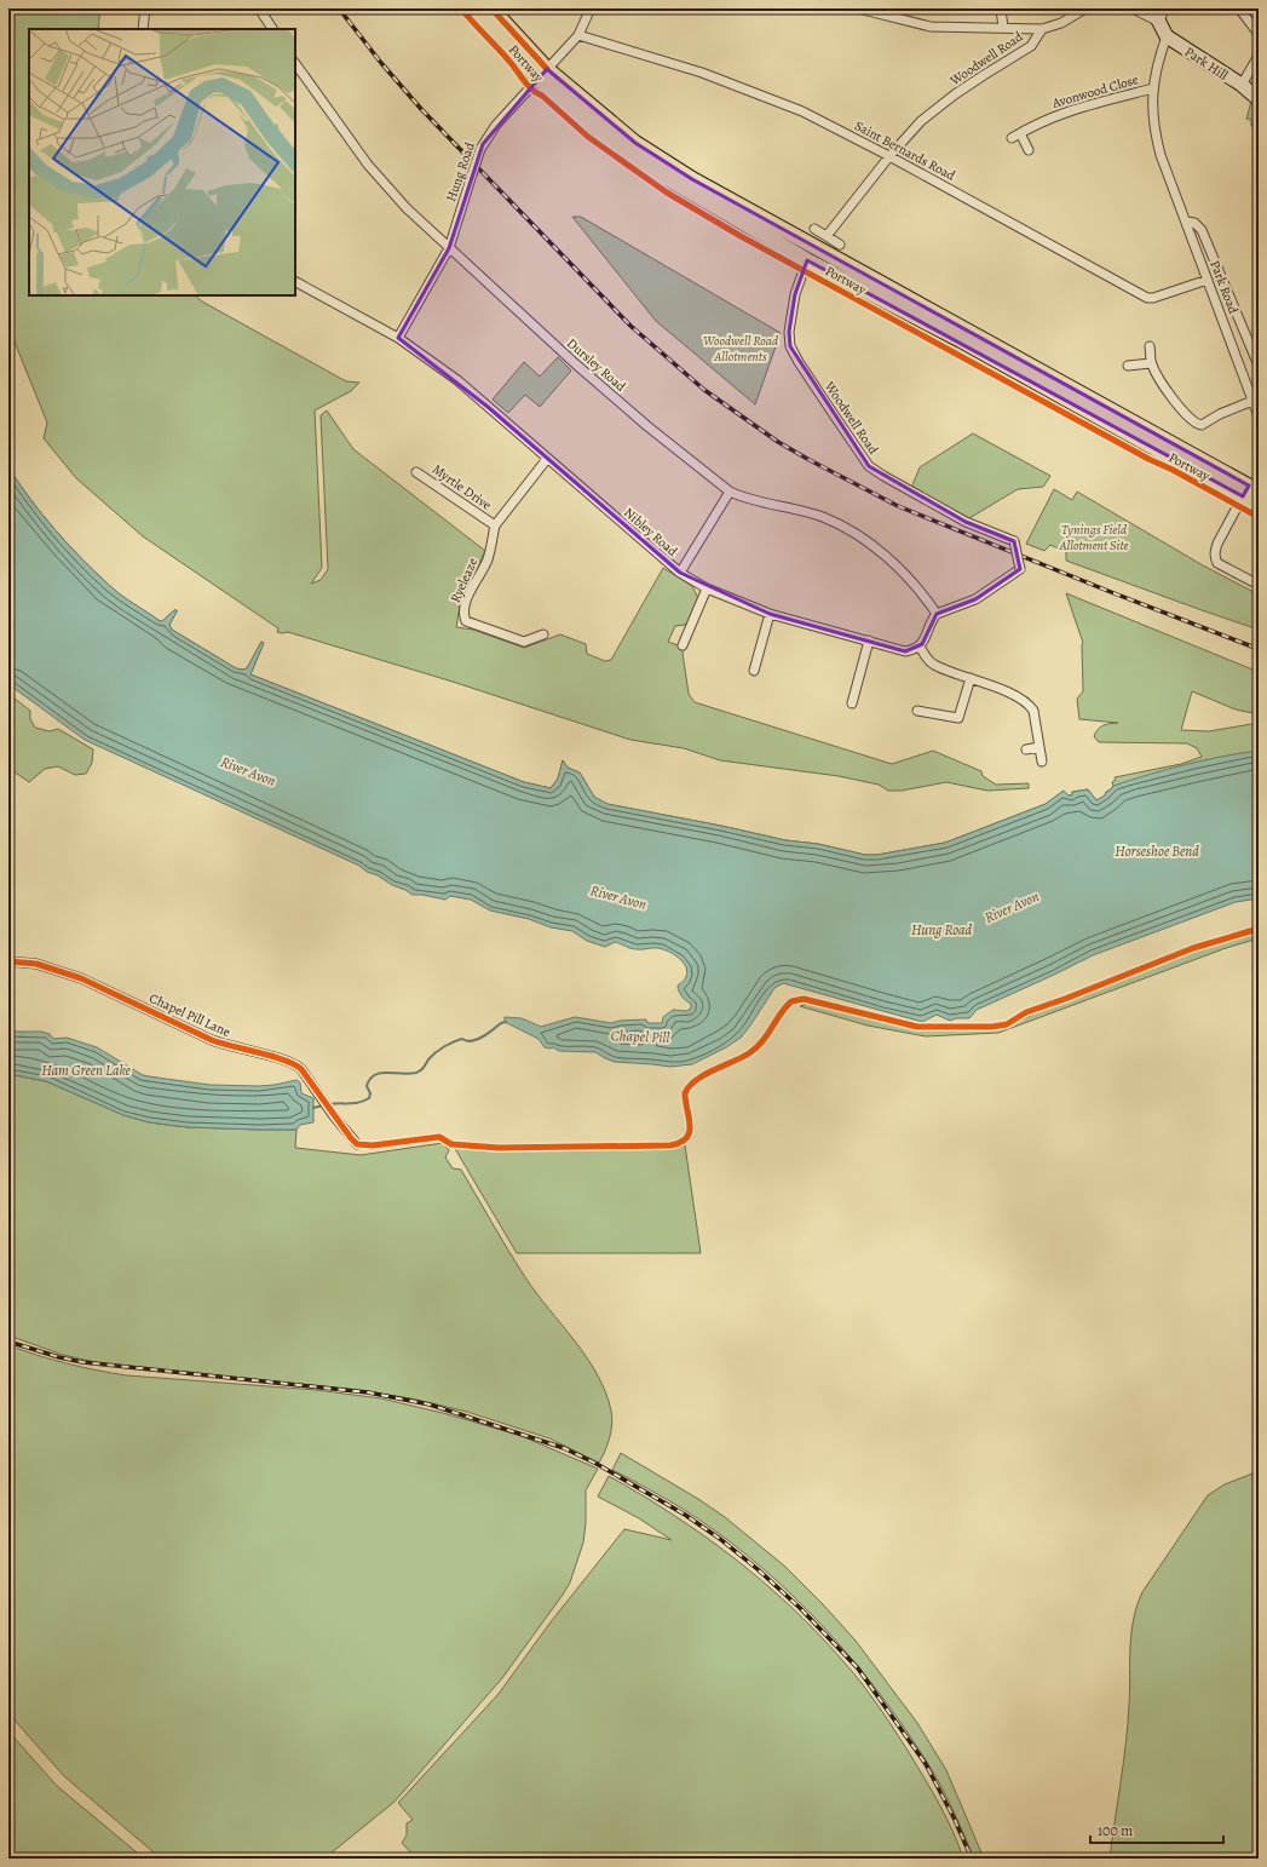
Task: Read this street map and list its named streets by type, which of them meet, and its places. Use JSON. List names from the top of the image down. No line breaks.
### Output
{"streets":{"highway":["Portway"],"main road":["Park Hill"],"street":["Woodwell Road","Avonwood Close","Saint Bernards Road","Hung Road","Park Road","Dursley Road","Myrtle Drive","Nibley Road","Ryeleaze","Chapel Pill Lane"]},"crossings":[["Woodwell Road","Portway"],["Woodwell Road","Saint Bernards Road"],["Woodwell Road","Dursley Road"],["Portway","Hung Road"],["Park Hill","Park Road"],["Avonwood Close","Park Road"],["Saint Bernards Road","Hung Road"],["Saint Bernards Road","Park Road"],["Hung Road","Dursley Road"],["Hung Road","Nibley Road"],["Myrtle Drive","Nibley Road"],["Myrtle Drive","Ryeleaze"]],"water":["River Avon","Horseshoe Bend","Hung Road","Chapel Pill","Ham Green Lake"],"parks":["Woodwell Road Allotments","Tynings Field Allotment Site"],"scale_bar":"100 m"}
